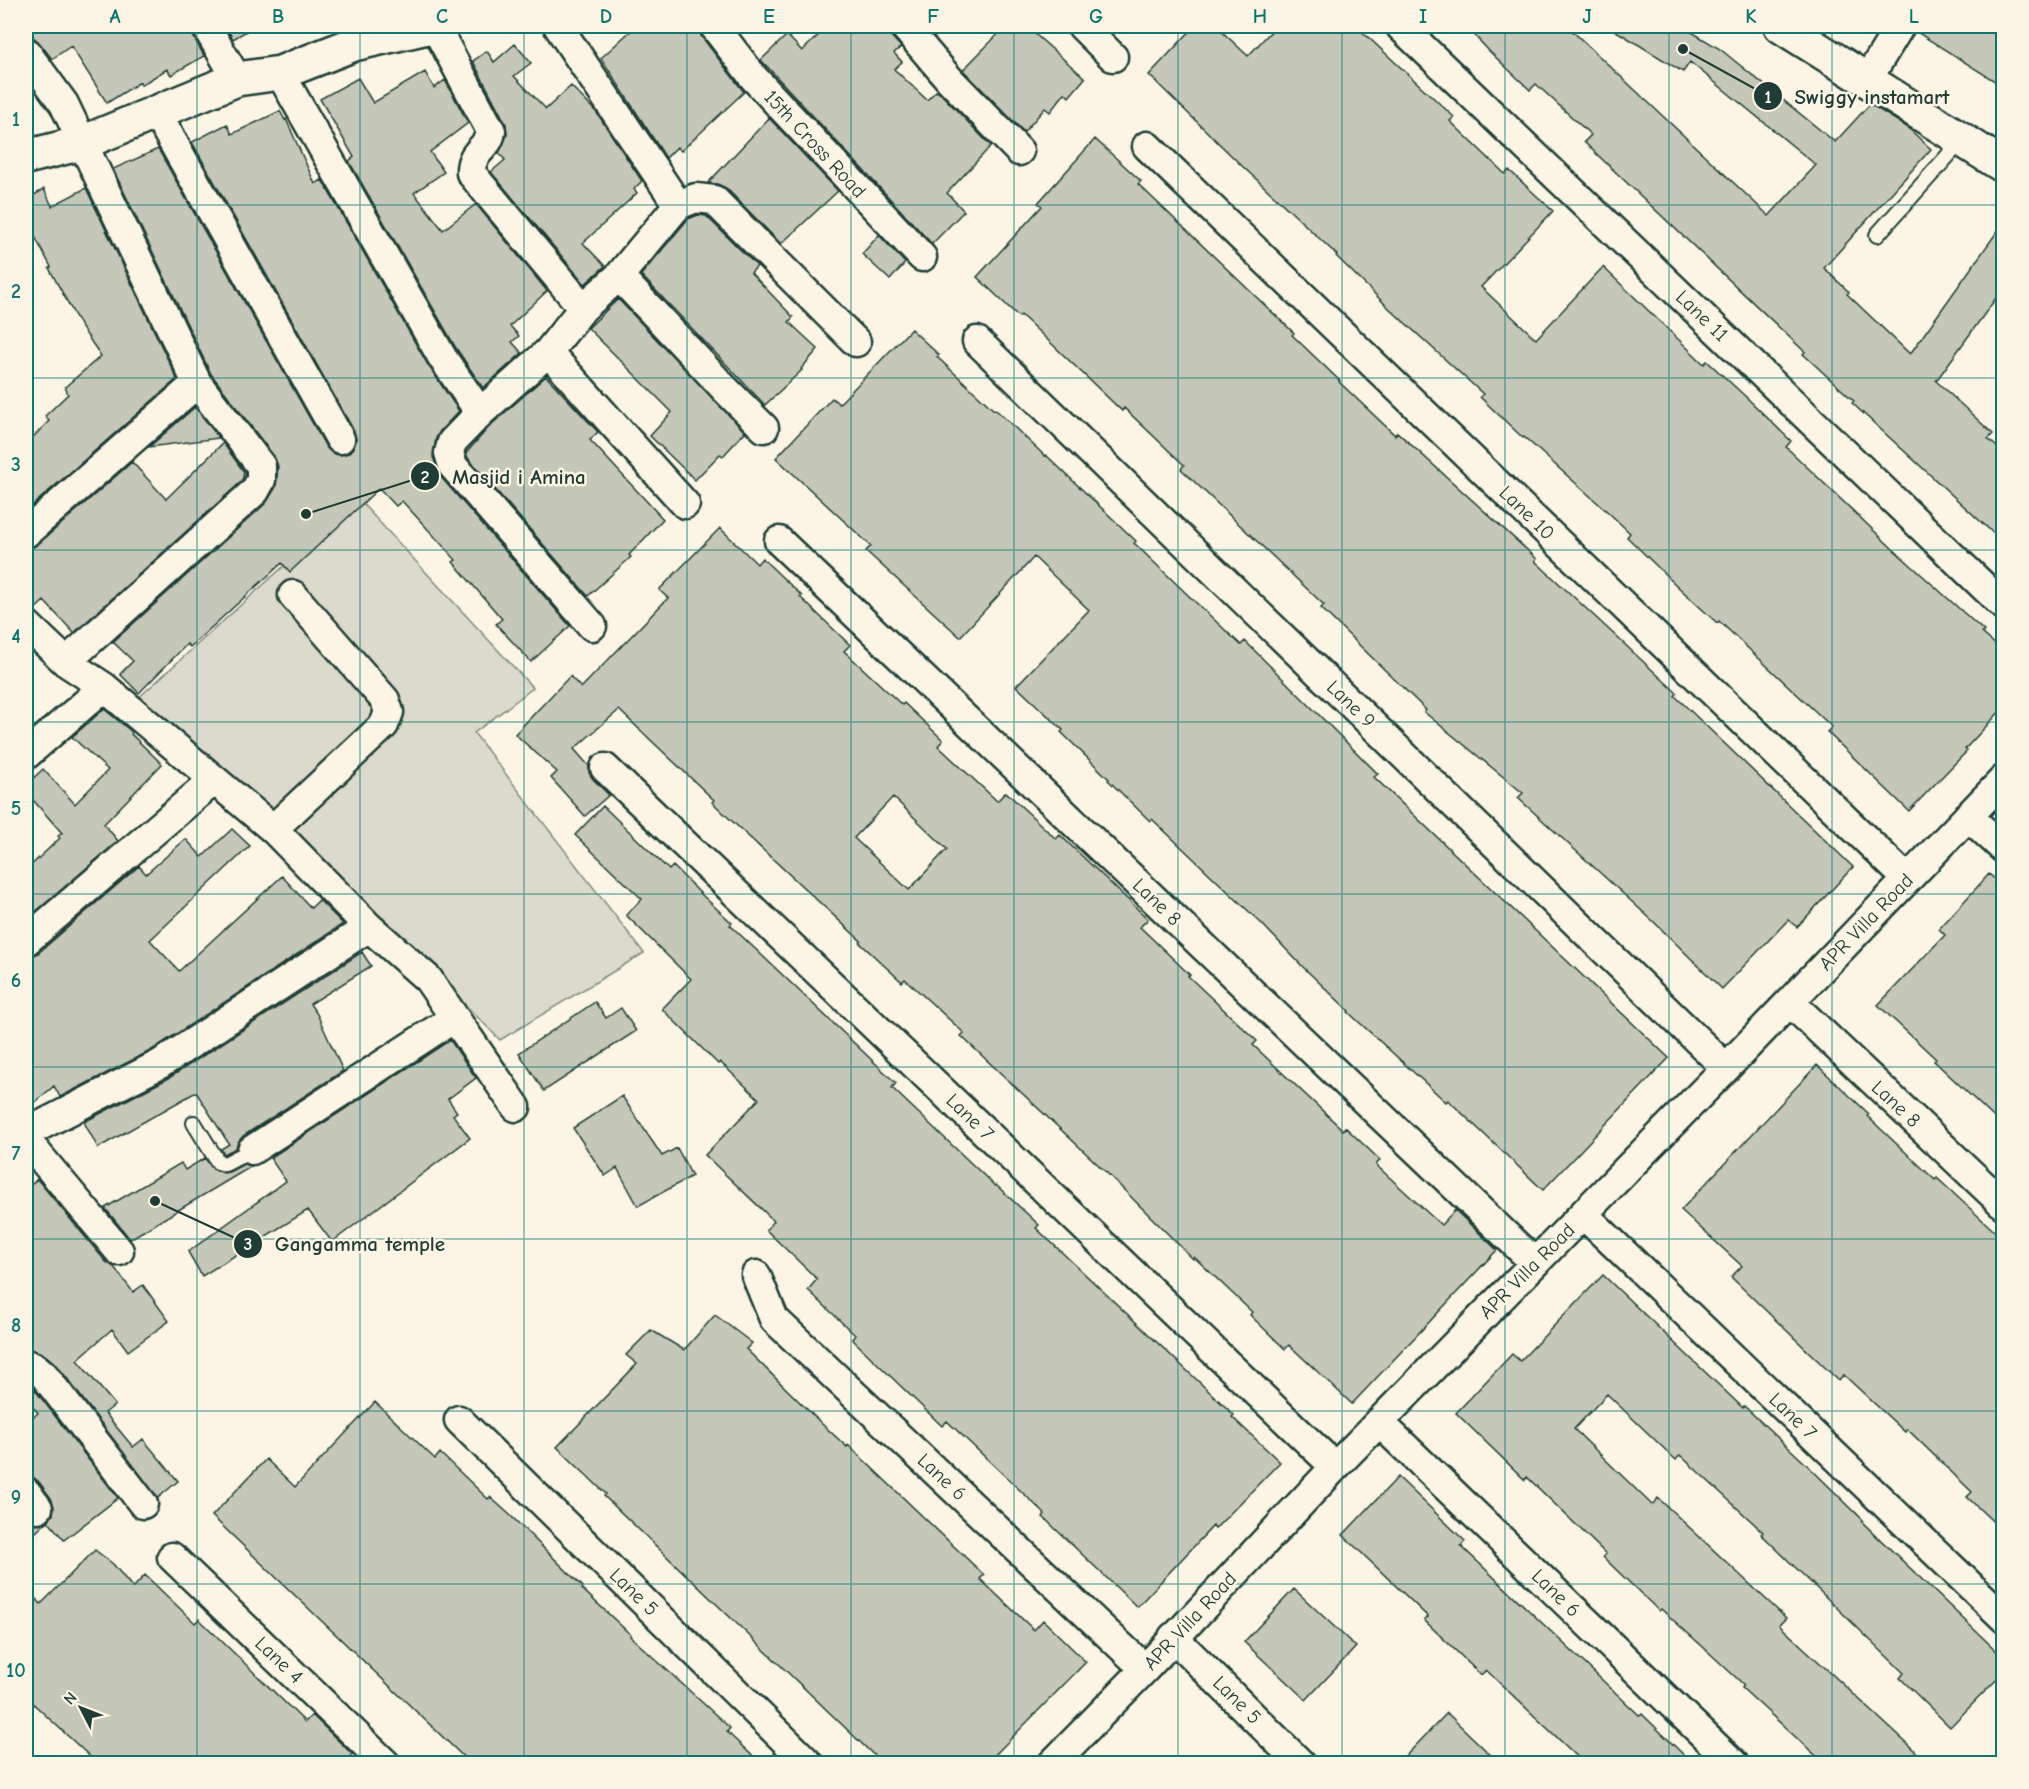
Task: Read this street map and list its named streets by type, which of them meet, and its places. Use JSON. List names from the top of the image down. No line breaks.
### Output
{"streets":{"street":["15th Cross Road","Lane 11","Lane 10","Lane 9","Lane 8","APR Villa Road","Lane 7","Lane 6","Lane 5","Lane 4"]},"crossings":[["Lane 10","APR Villa Road"],["Lane 9","APR Villa Road"],["Lane 8","APR Villa Road"],["APR Villa Road","Lane 7"],["APR Villa Road","Lane 6"],["APR Villa Road","Lane 5"]],"places":["Swiggy instamart","Masjid i Amina","Gangamma temple"],"north":"top left","grid":{"columns":["A","B","C","D","E","F","G","H","I","J","K","L"],"rows":["1","2","3","4","5","6","7","8","9","10"]}}
